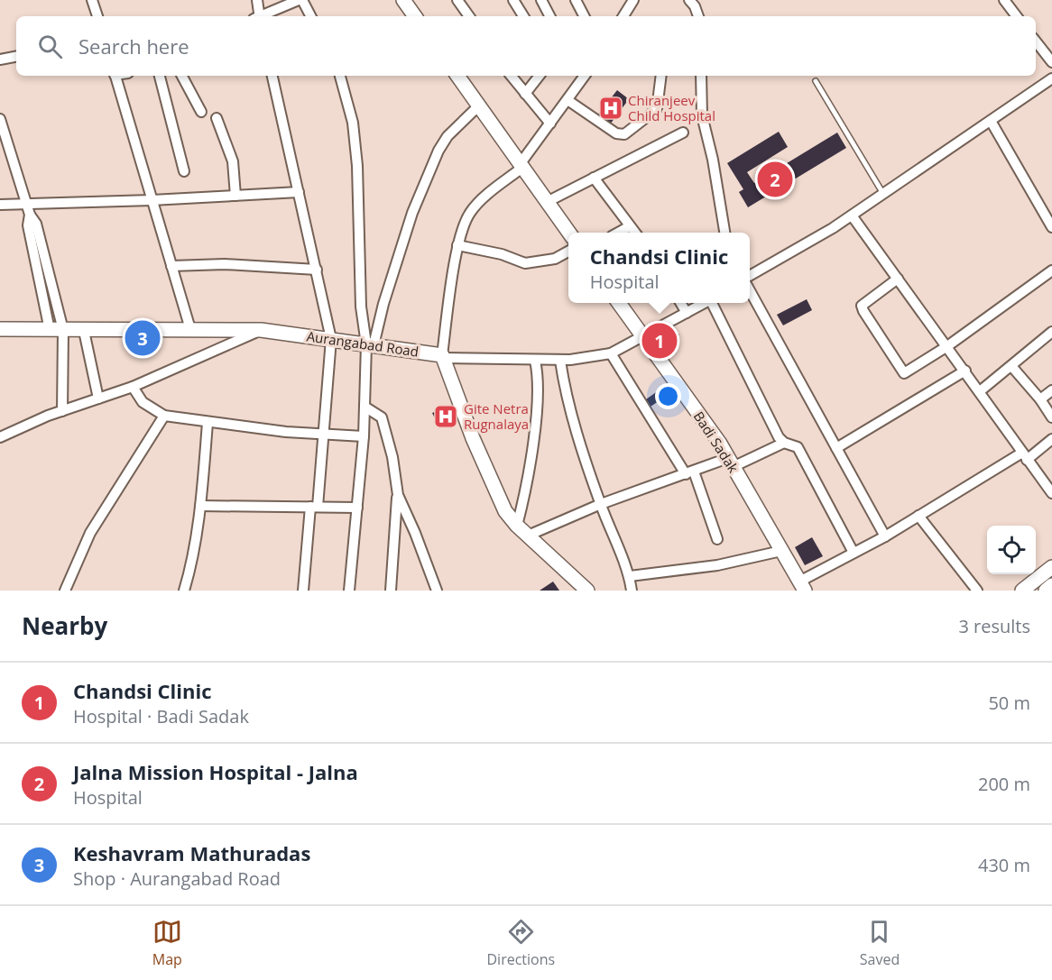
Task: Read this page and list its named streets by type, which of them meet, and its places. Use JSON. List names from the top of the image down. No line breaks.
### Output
{"streets":{"main road":["Aurangabad Road","Badi Sadak"]},"places":{"hospital":["Chiranjeev Child Hospital","Gite Netra Rugnalaya"]},"page":{"search":"Search here","pins":["2","3","1"],"popup":["Chandsi Clinic","Hospital"],"heading":["Nearby","3 results"],"list":[{"mark":"1","name":"Chandsi Clinic","note":"Hospital · Badi Sadak","value":"50 m"},{"mark":"2","name":"Jalna Mission Hospital - Jalna","note":"Hospital","value":"200 m"},{"mark":"3","name":"Keshavram Mathuradas","note":"Shop · Aurangabad Road","value":"430 m"}],"nav":["Map","Directions","Saved"]}}
